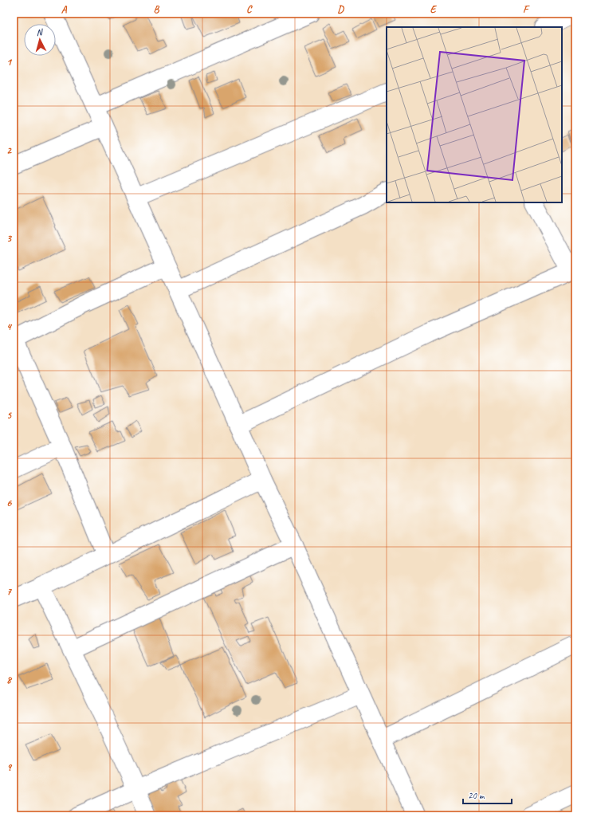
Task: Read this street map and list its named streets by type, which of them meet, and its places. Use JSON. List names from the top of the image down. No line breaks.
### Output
{"scale_bar":"20 m","north":"top","grid":{"columns":["A","B","C","D","E","F"],"rows":["1","2","3","4","5","6","7","8","9"]}}
